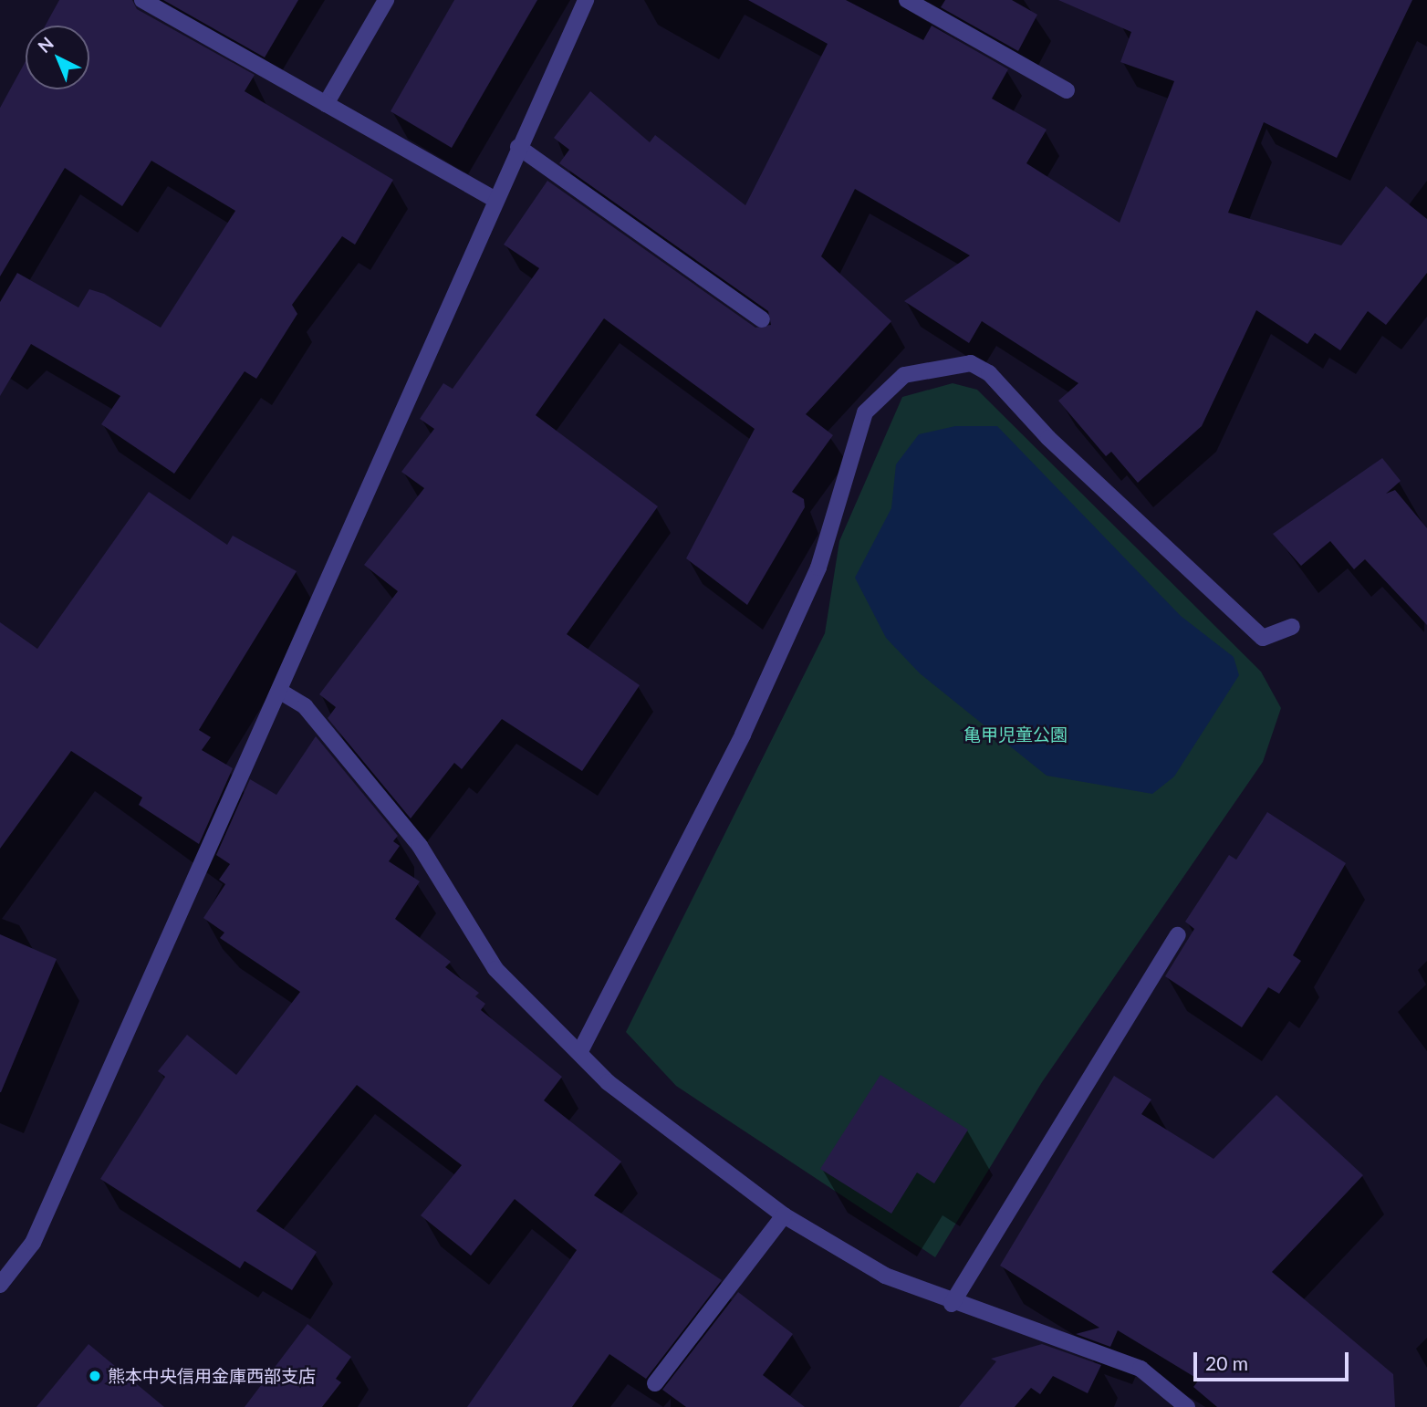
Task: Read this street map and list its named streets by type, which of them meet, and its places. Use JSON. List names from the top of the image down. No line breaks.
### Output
{"parks":["亀甲児童公園"],"places":["熊本中央信用金庫西部支店"],"scale_bar":"20 m","north":"top left"}
